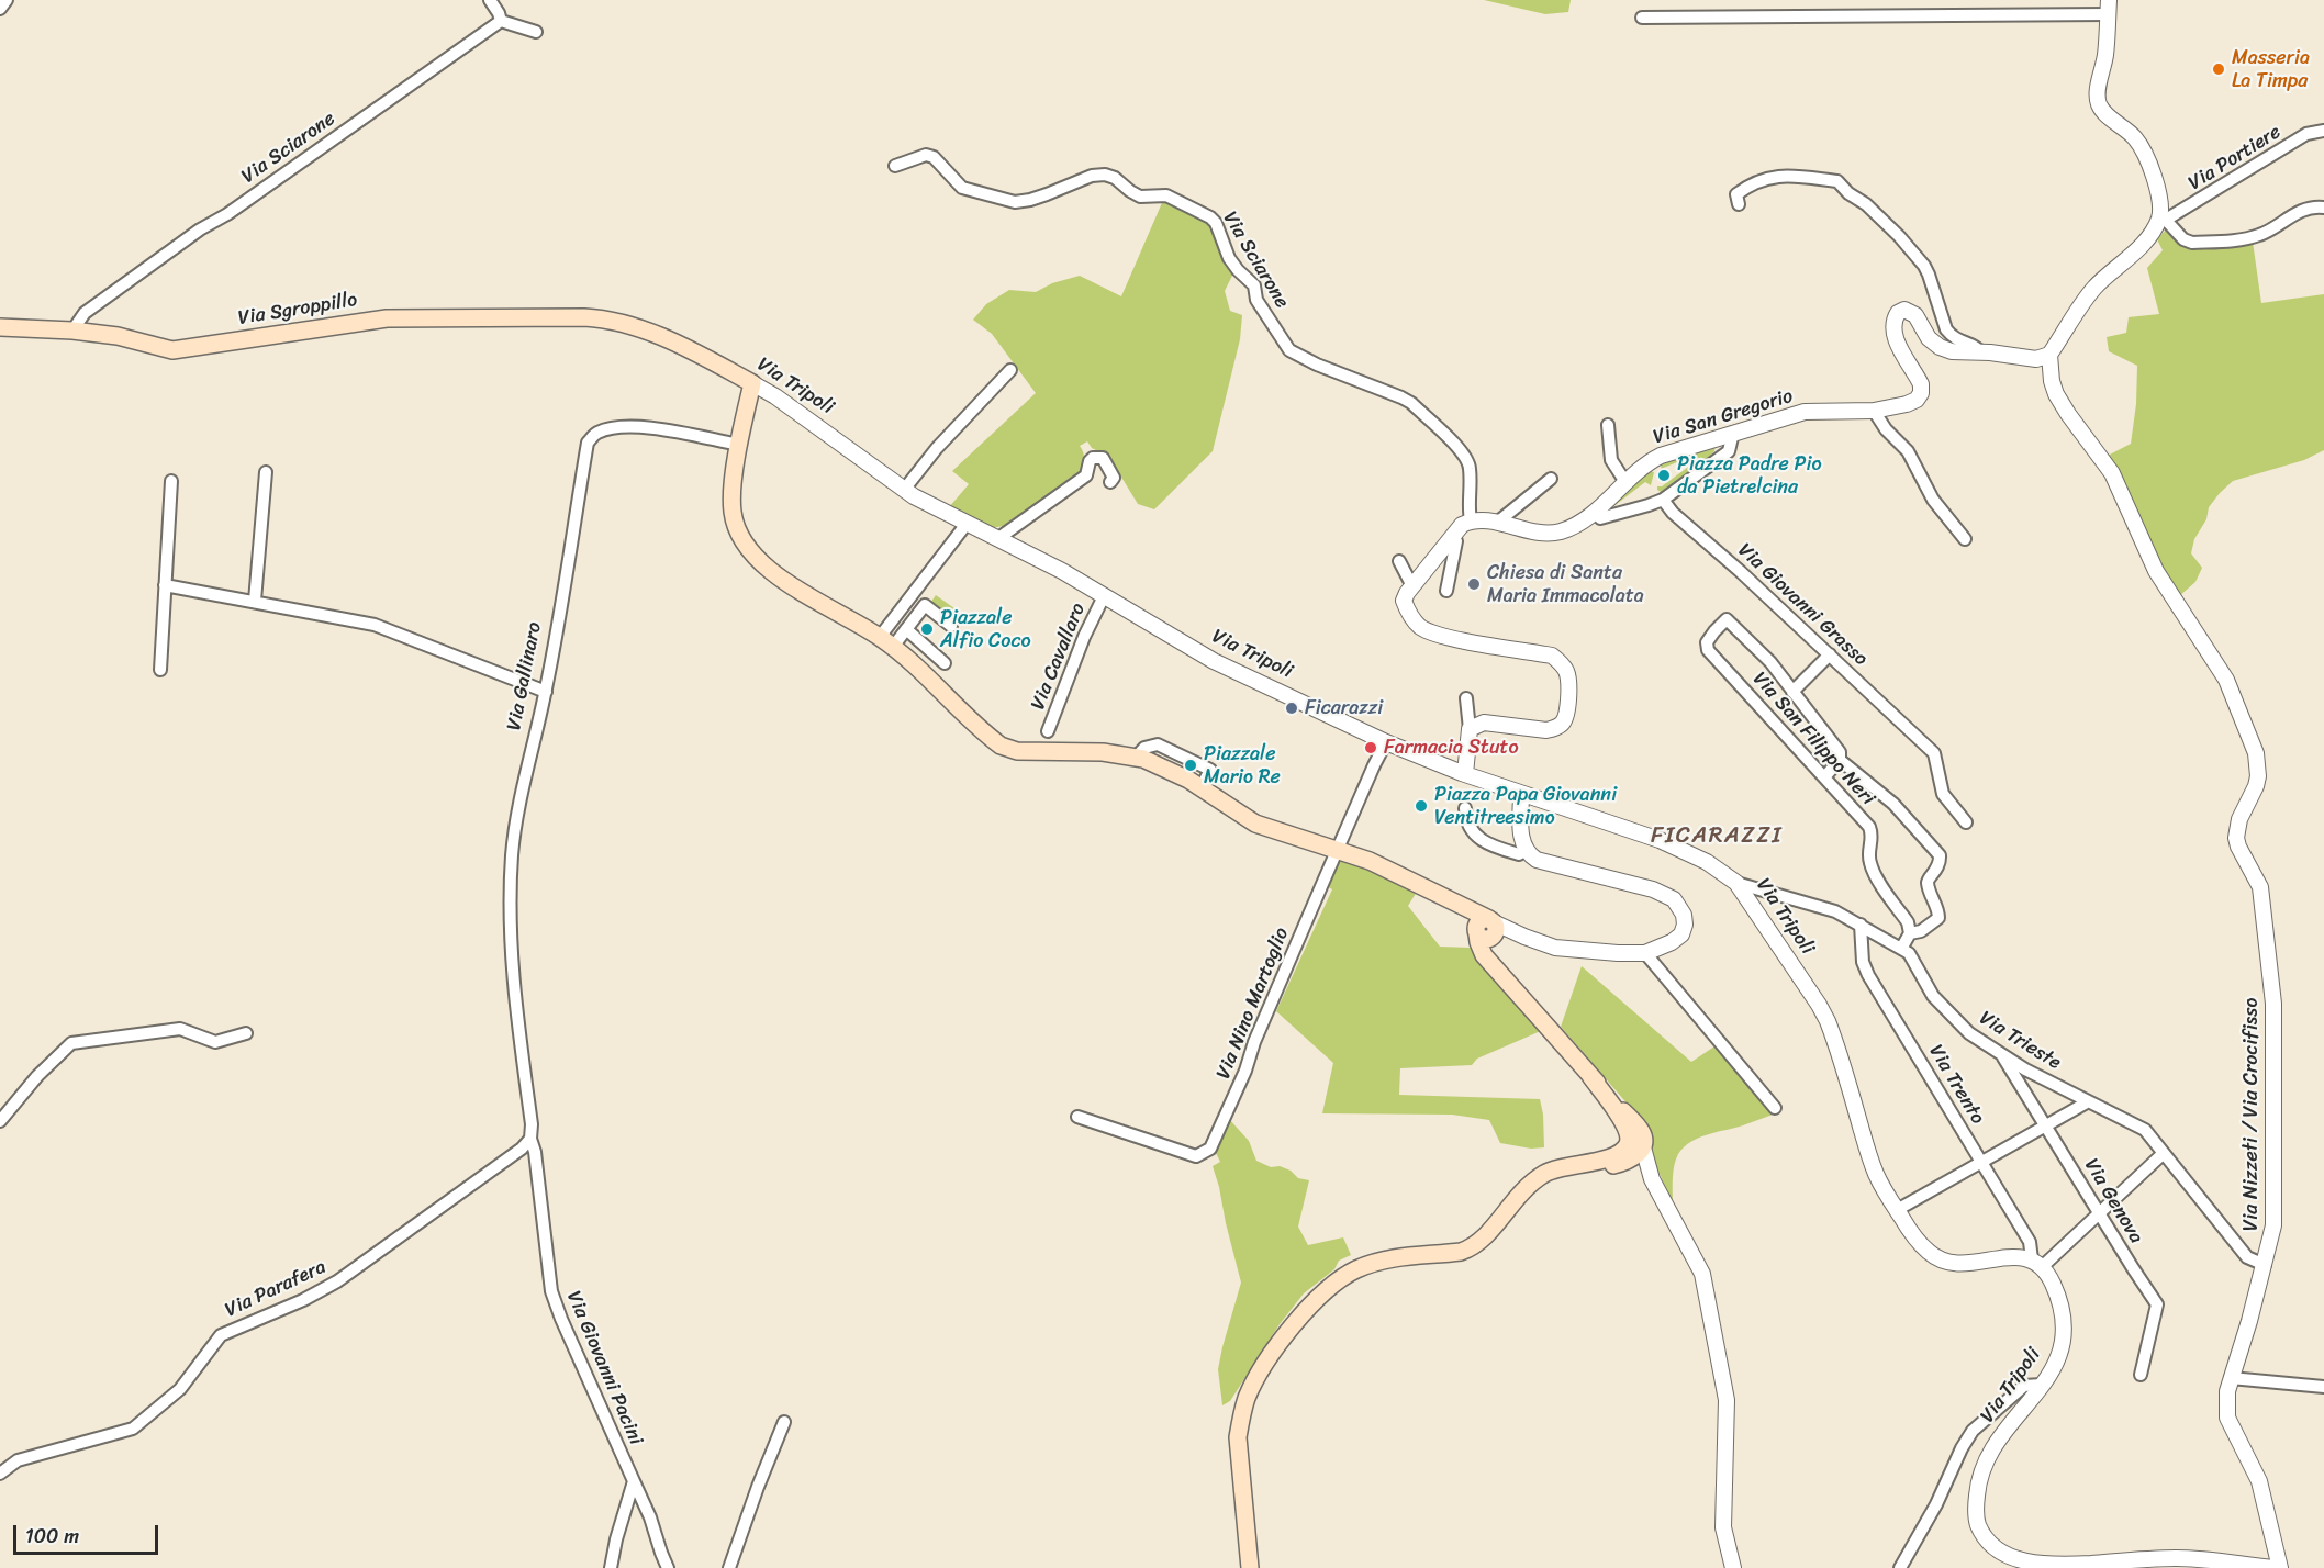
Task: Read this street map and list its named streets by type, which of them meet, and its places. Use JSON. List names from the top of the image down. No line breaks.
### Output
{"streets":{"main road":["Via Sgroppillo","Via Tripoli"],"street":["Via Sciarone","Via Portiere","Via San Gregorio","Via Giovanni Grasso","Via Cavallaro","Via Gallinaro","Via San Filippo Neri","Via Nino Martoglio","Via Trieste","Via Trento","Via Nizzeti / Via Crocifisso","Via Genova","Via Parafera","Via Giovanni Pacini"]},"crossings":[["Via Sciarone","Via Sgroppillo"],["Via Sciarone","Via San Gregorio"],["Via Sgroppillo","Via Tripoli"],["Via Tripoli","Via Cavallaro"],["Via Tripoli","Via Nino Martoglio"],["Via Tripoli","Via Trieste"],["Via Tripoli","Via Trento"],["Via Tripoli","Via Nizzeti / Via Crocifisso"],["Via San Gregorio","Via Nizzeti / Via Crocifisso"],["Via Gallinaro","Via Parafera"],["Via Gallinaro","Via Giovanni Pacini"],["Via Trieste","Via Trento"],["Via Trieste","Via Nizzeti / Via Crocifisso"],["Via Trieste","Via Genova"],["Via Parafera","Via Giovanni Pacini"]],"districts":["FICARAZZI"],"places":["Masseria La Timpa","Piazza Padre Pio da Pietrelcina","Chiesa di Santa Maria Immacolata","Piazzale Alfio Coco","Ficarazzi","Farmacia Stuto","Piazzale Mario Re","Piazza Papa Giovanni Ventitreesimo"],"scale_bar":"100 m"}
